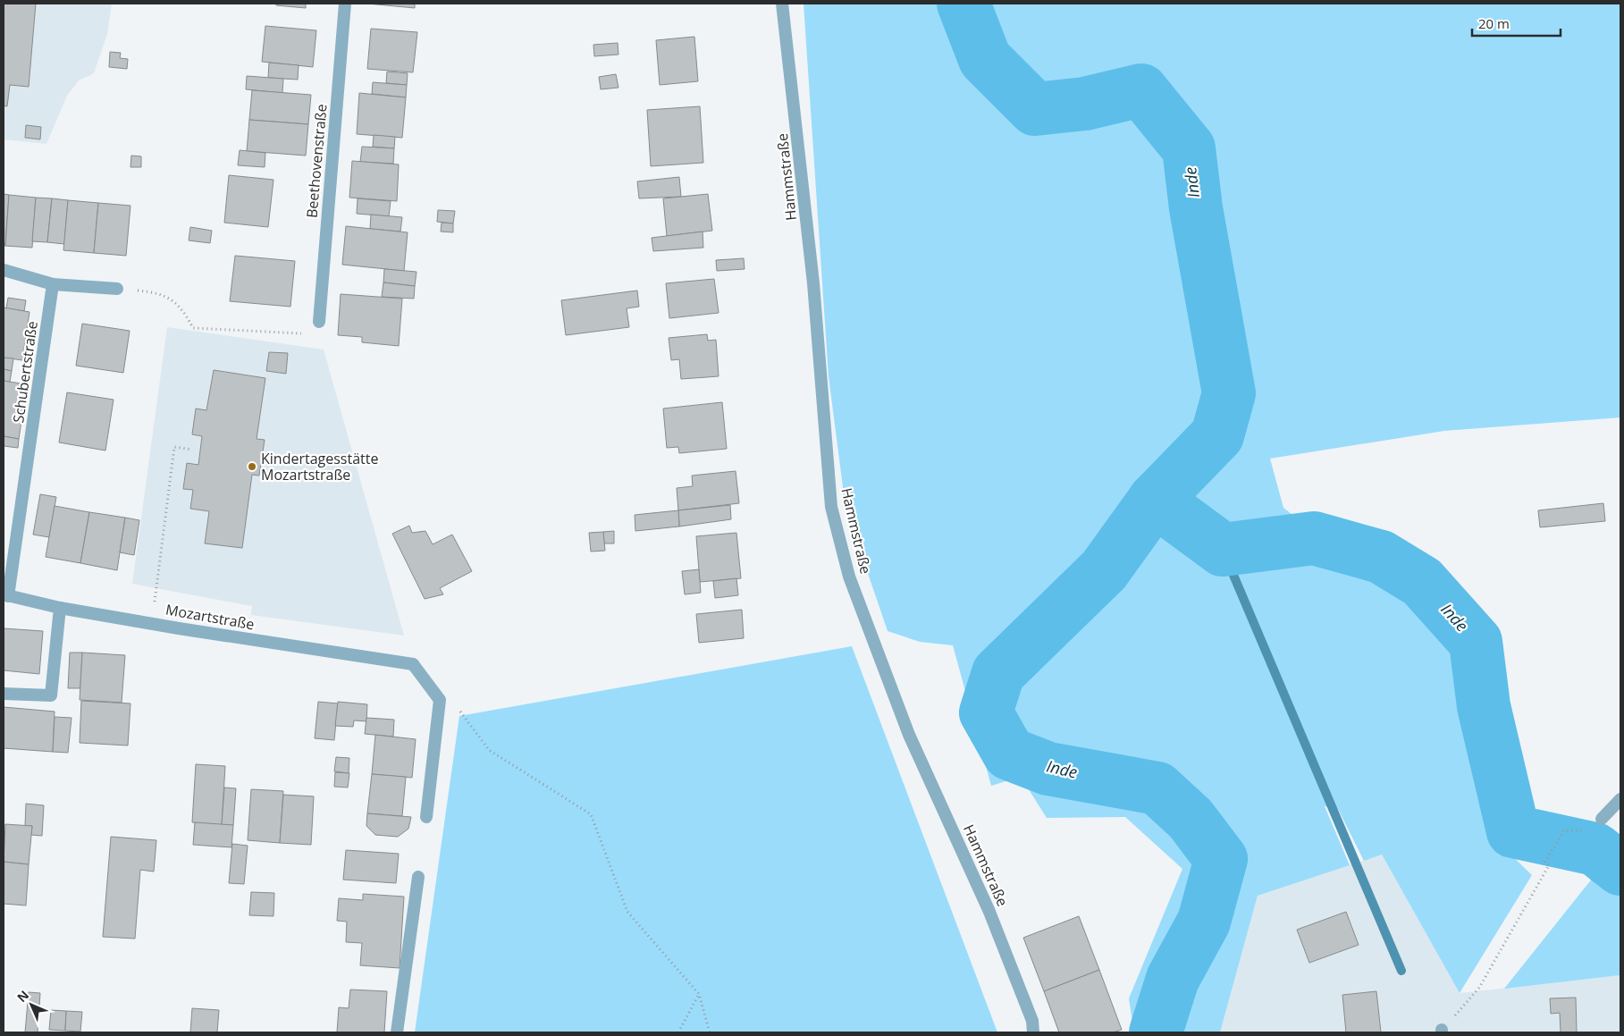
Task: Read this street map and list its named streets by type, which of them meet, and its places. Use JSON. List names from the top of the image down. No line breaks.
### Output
{"streets":{"street":["Beethovenstraße","Hammstraße","Schubertstraße","Mozartstraße"]},"crossings":[["Schubertstraße","Mozartstraße"]],"water":["Inde"],"places":["Kindertagesstätte Mozartstraße"],"scale_bar":"20 m","north":"top left"}
